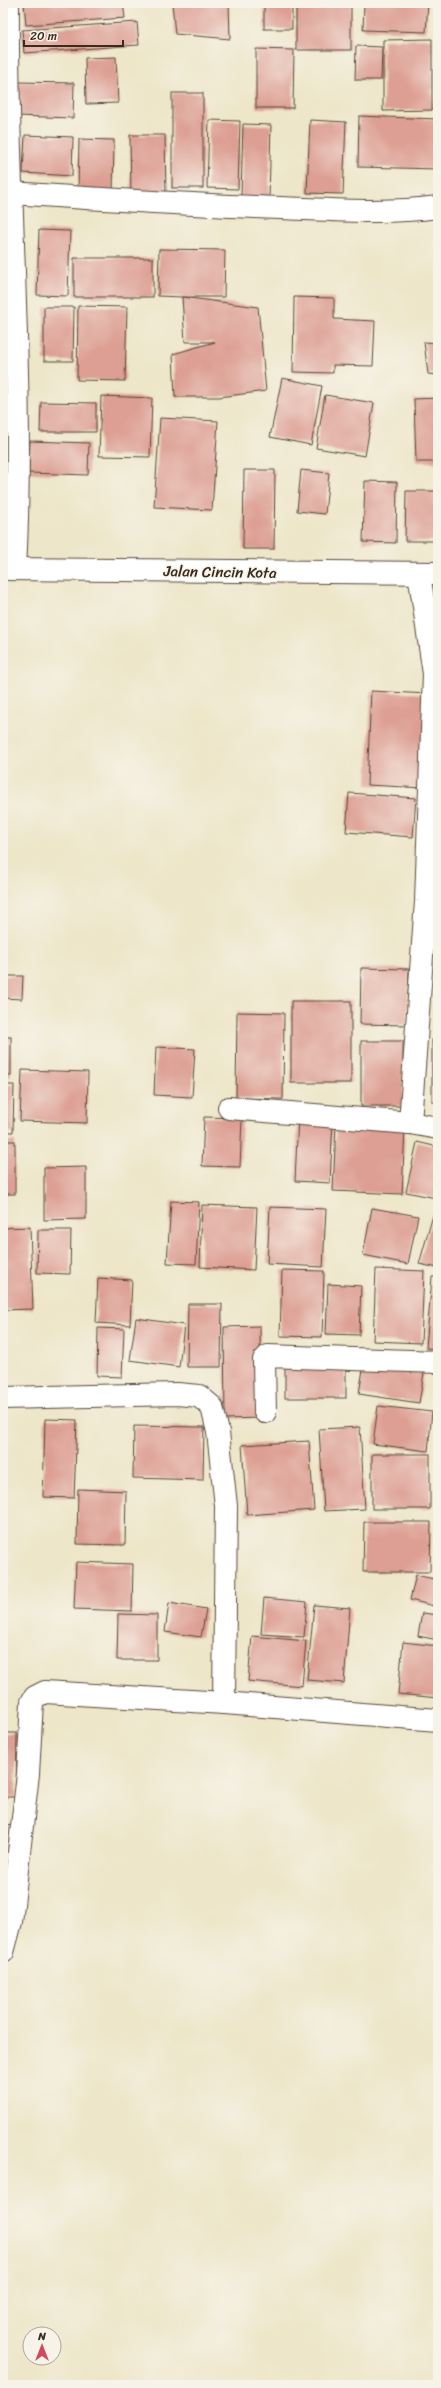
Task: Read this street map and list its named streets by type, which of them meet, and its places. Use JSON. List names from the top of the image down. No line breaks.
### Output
{"streets":{"street":["Jalan Cincin Kota"]},"scale_bar":"20 m","north":"top"}
